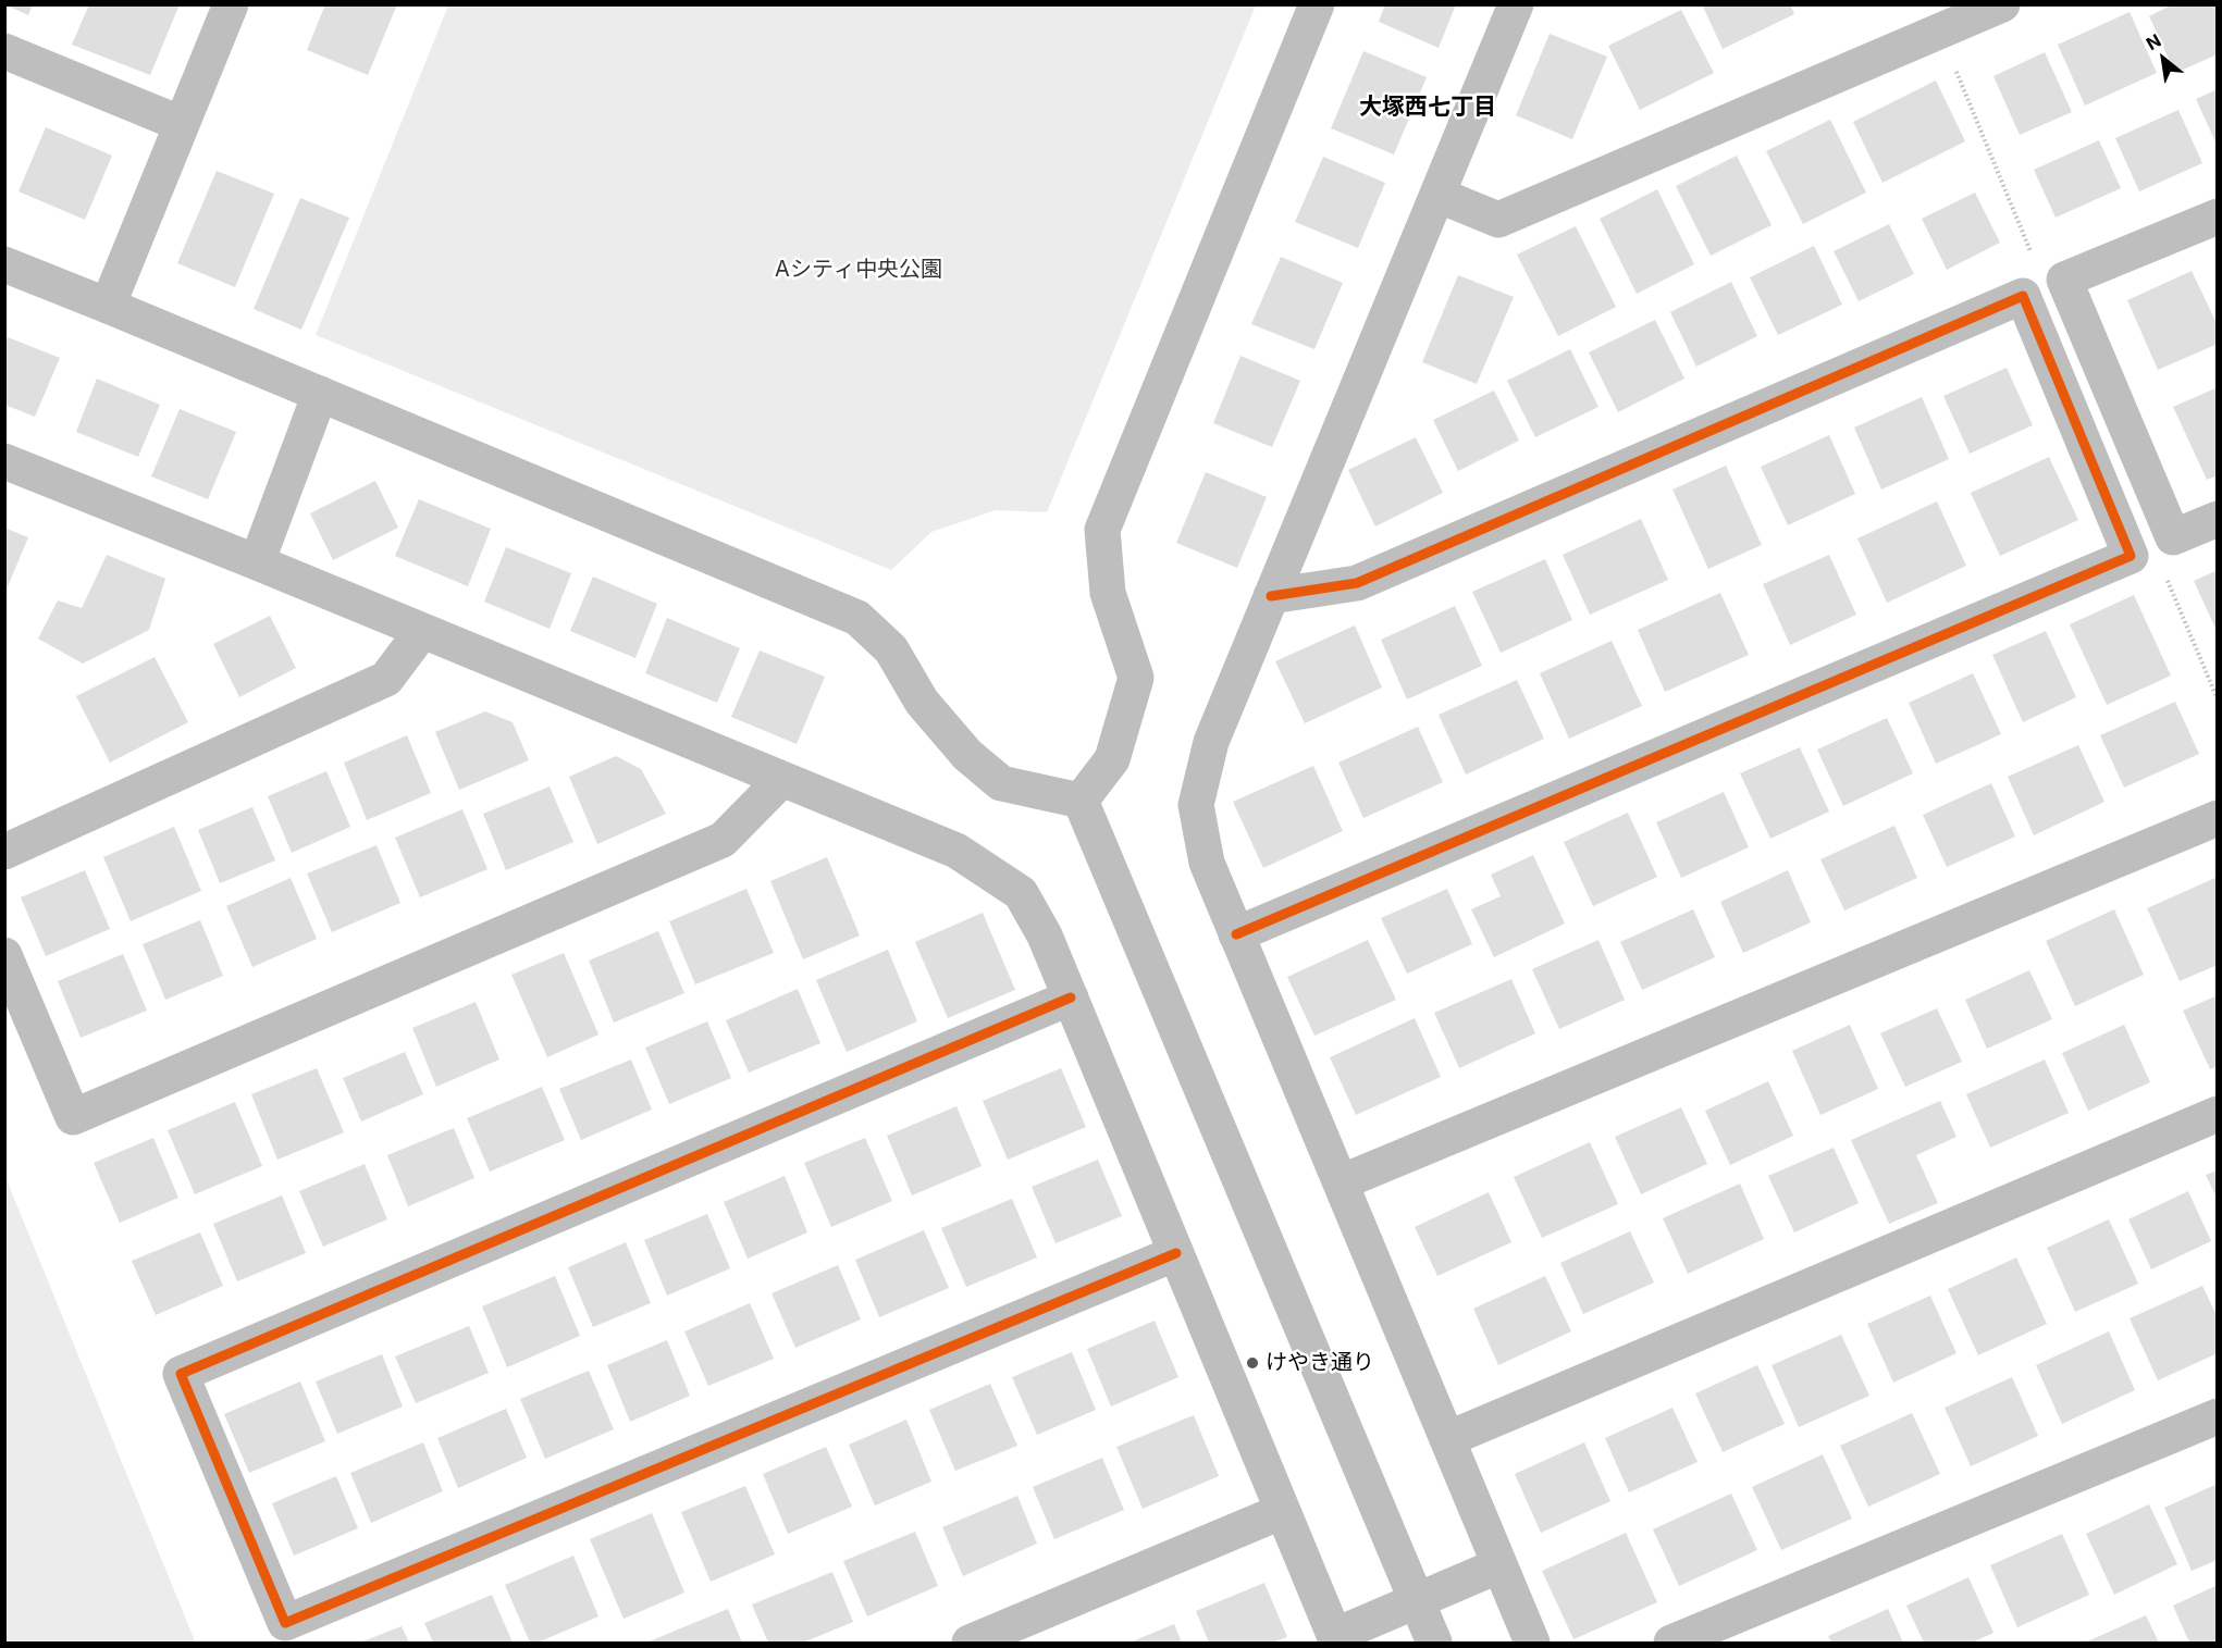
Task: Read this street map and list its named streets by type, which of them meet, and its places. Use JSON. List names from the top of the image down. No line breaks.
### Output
{"districts":["大塚西七丁目"],"parks":["Aシティ中央公園"],"places":["けやき通り"],"north":"top left"}
